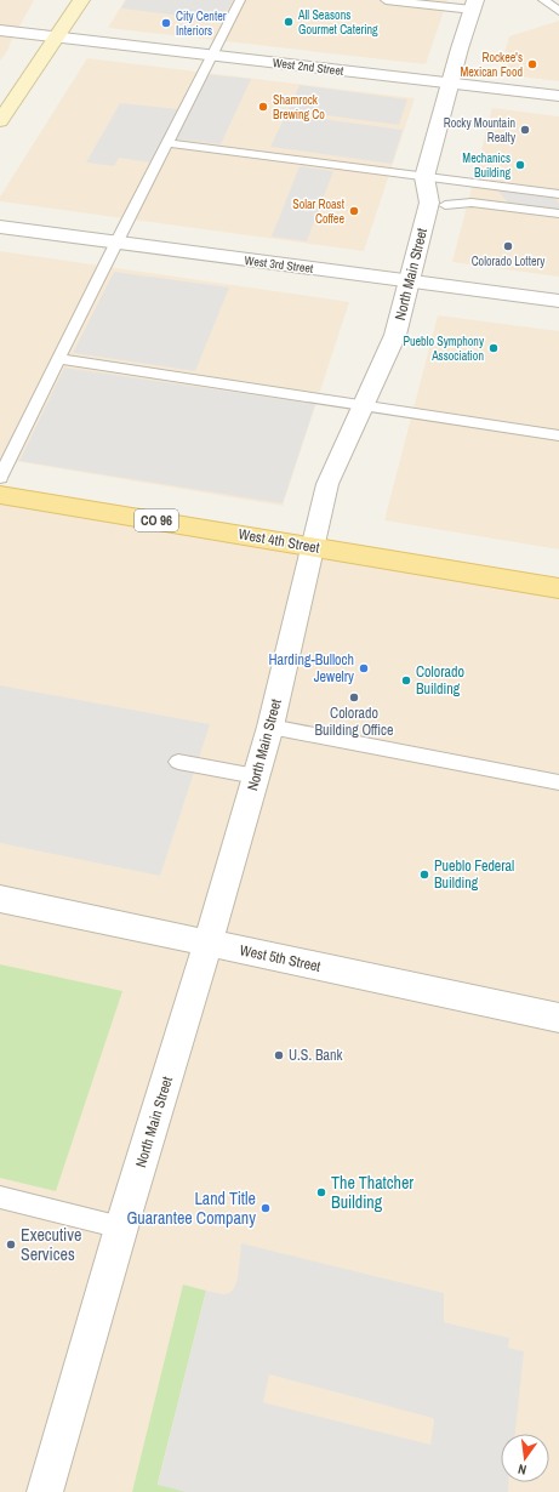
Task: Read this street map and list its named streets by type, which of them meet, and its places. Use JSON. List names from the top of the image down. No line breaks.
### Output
{"streets":{"main road":["CO 96","West 4th Street"],"street":["West 2nd Street","West 3rd Street","North Main Street","West 5th Street"]},"crossings":[["West 2nd Street","North Main Street"],["West 3rd Street","North Main Street"],["North Main Street","West 4th Street"],["North Main Street","West 5th Street"]],"places":["All Seasons Gourmet Catering","City Center Interiors","Rockee's Mexican Food","Shamrock Brewing Co","Rocky Mountain Realty","Mechanics Building","Solar Roast Coffee","Colorado Lottery","Pueblo Symphony Association","Harding-Bulloch Jewelry","Colorado Building","Colorado Building Office","Pueblo Federal Building","U.S. Bank","The Thatcher Building","Land Title Guarantee Company","Executive Services"],"north":"bottom"}
